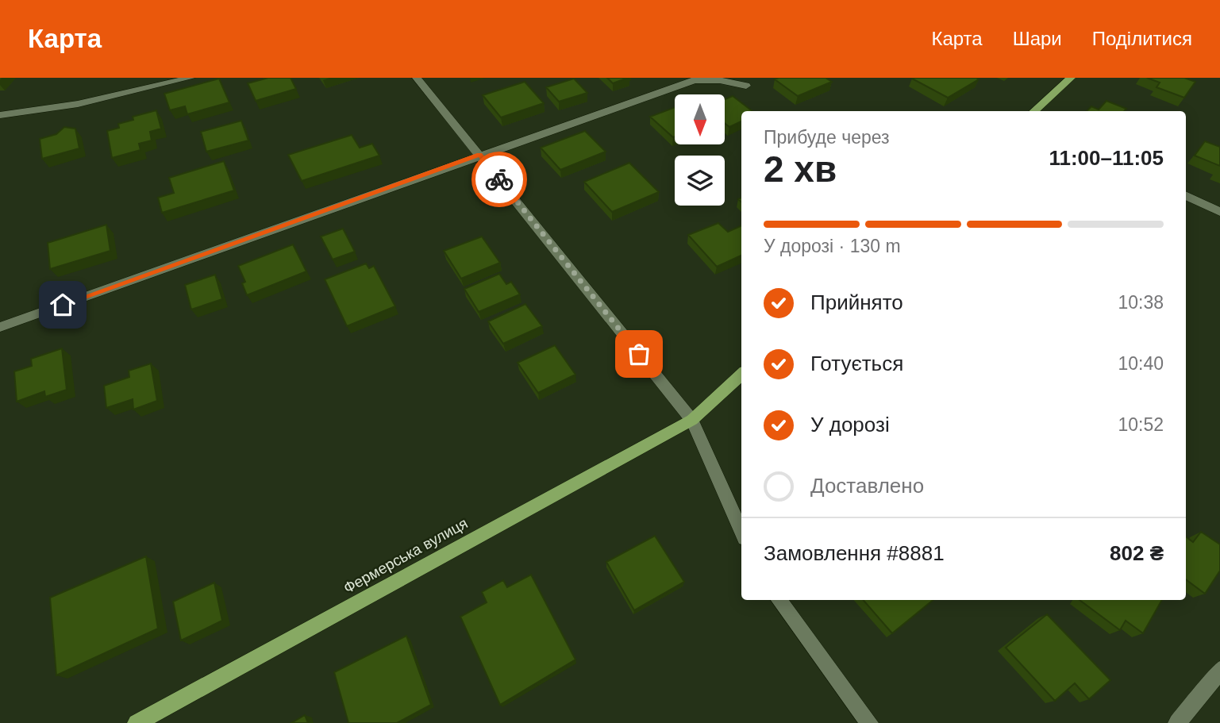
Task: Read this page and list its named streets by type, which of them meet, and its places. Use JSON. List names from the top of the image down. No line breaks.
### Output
{"streets":{"main road":["Фермерська вулиця"]},"north":"bottom","page":{"header":"Карта","nav":["Карта","Шари","Поділитися"],"heading":["2 хв","Прибуде через","11:00–11:05"],"panel":["Замовлення #8881","802 ₴"],"bar":"У дорозі · 130 m","list":[["Прийнято","10:38"],["Готується","10:40"],["У дорозі","10:52"],"Доставлено"]}}
